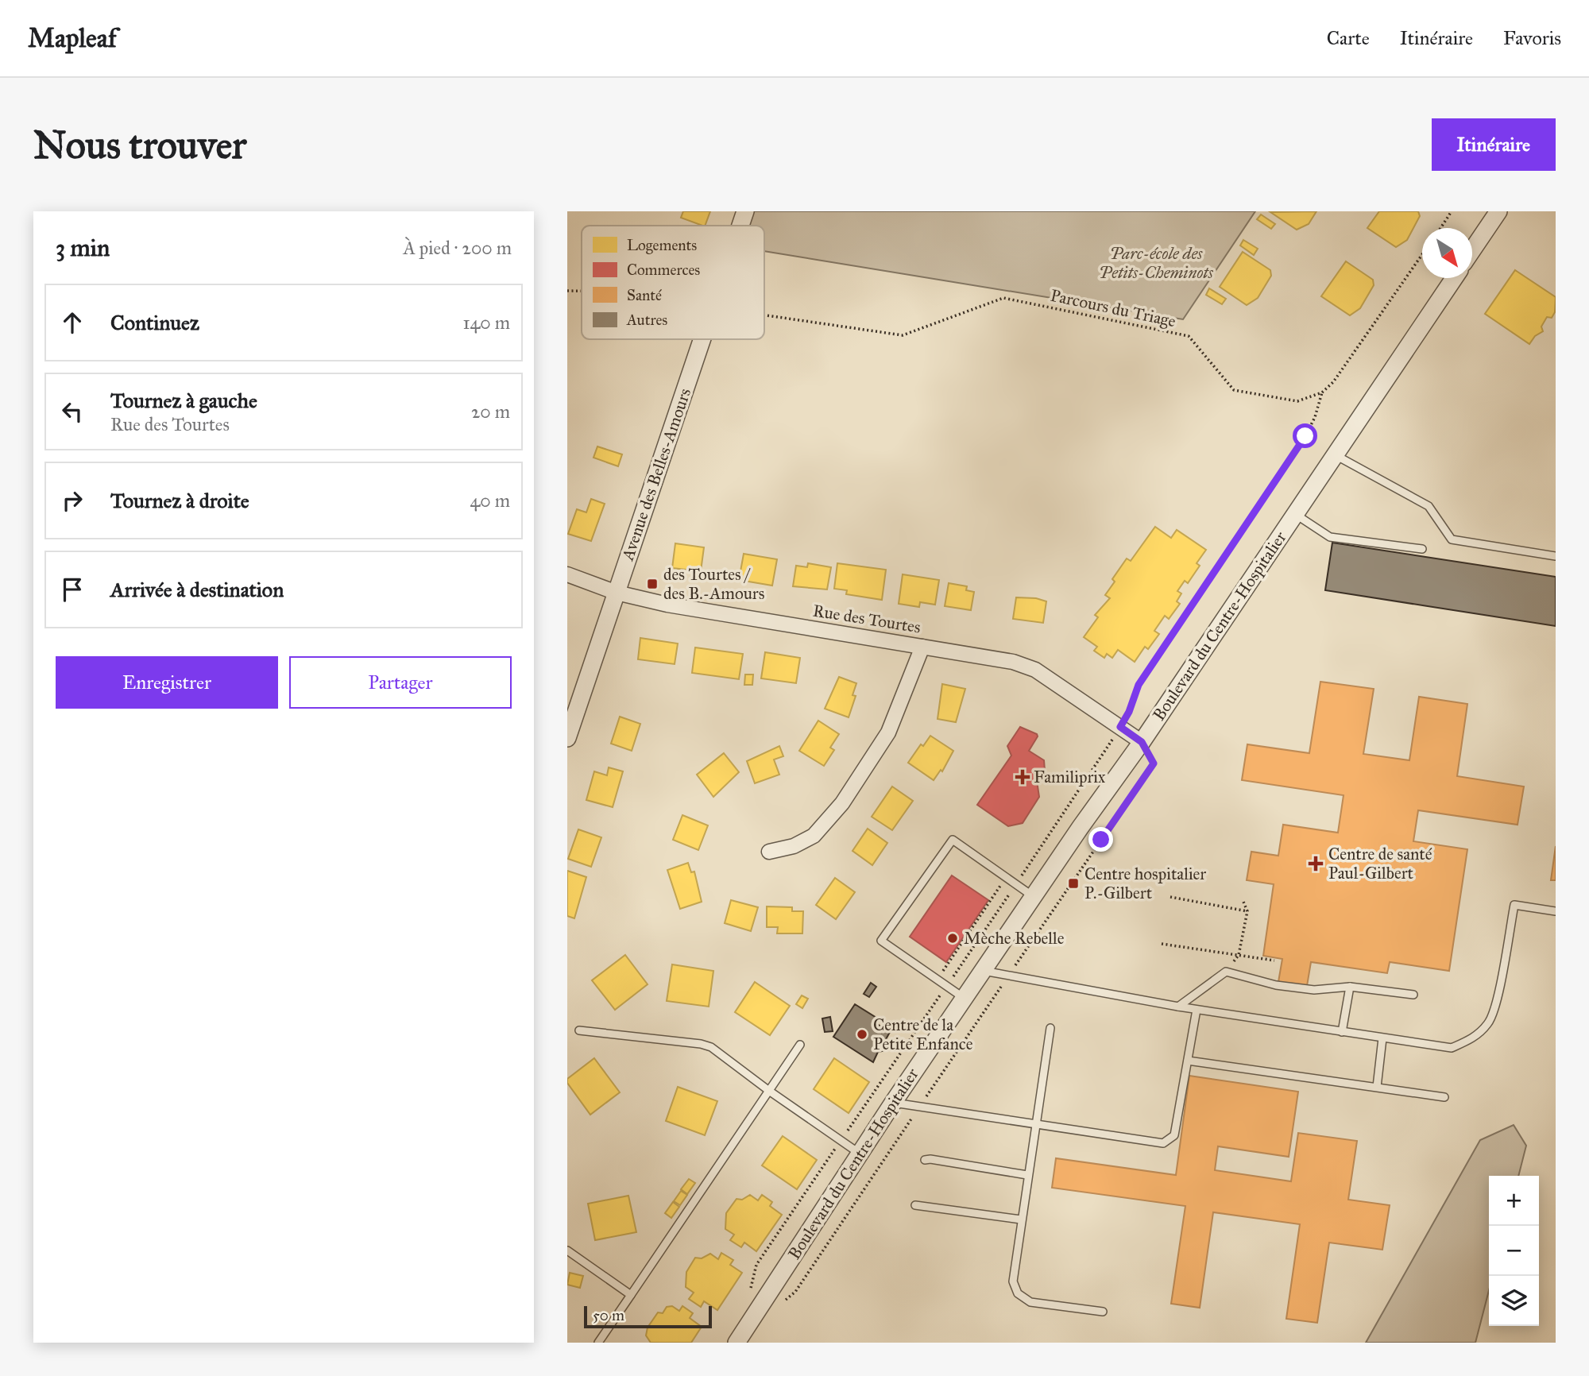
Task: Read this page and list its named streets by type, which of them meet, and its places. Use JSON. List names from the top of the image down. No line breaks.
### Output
{"streets":{"street":["Avenue des Belles-Amours","Rue des Tourtes","Boulevard du Centre-Hospitalier"],"path":["Parcours du Triage"]},"crossings":[["Avenue des Belles-Amours","Rue des Tourtes"],["Rue des Tourtes","Boulevard du Centre-Hospitalier"]],"parks":["Parc-école des Petits-Cheminots"],"places":{"transit":["des Tourtes / des B.-Amours","Centre hospitalier P.-Gilbert"],"health":["Familiprix","Centre de santé Paul-Gilbert"],"other":["Mèche Rebelle","Centre de la Petite Enfance"]},"legend":["Logements","Commerces","Santé","Autres"],"scale_bar":"50 m","north":"bottom right","page":{"header":"Mapleaf","nav":["Carte","Itinéraire","Favoris"],"buttons":["Itinéraire",["Enregistrer","Partager"]],"title":"Nous trouver","heading":["3 min","À pied · 200 m"],"list":[["Continuez","140 m"],["Tournez à gauche","Rue des Tourtes","20 m"],["Tournez à droite","40 m"],"Arrivée à destination"],"map_buttons":["+","−"],"scale":"50 m"}}
